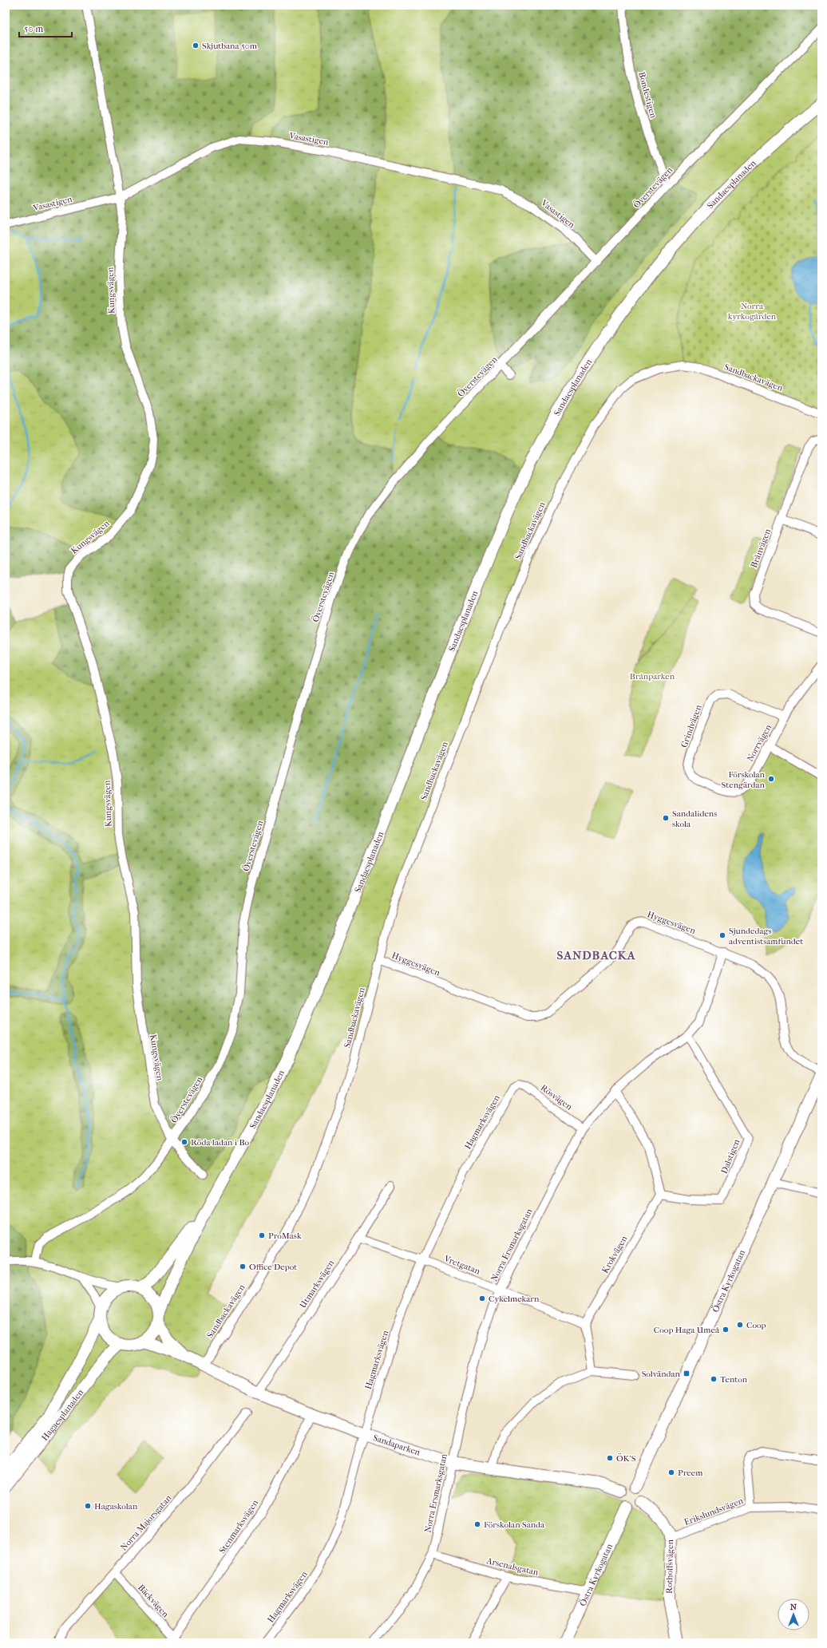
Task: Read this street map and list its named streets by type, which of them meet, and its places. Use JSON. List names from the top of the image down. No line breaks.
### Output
{"streets":{"main road":["Sandaesplanaden","Östra Kyrkogatan","Hagaesplanaden","Sandaparken","Rothoffsvägen"],"street":["Bondestigen","Vasastigen","Överstevägen","Kungsvägen","Sandbackavägen","Brånvägen","Grindvägen","Norrvägen","Hyggesvägen","Rösvägen","Hagmarksvägen","Dalstigen","Norra Ersmarksgatan","Krokvägen","Vretgatan","Utmarksvägen","Erikslundsvägen","Norra Majorsgatan","Stenmarksvägen","Arsenalsgatan","Bäckvägen"]},"crossings":[["Bondestigen","Överstevägen"],["Vasastigen","Överstevägen"],["Vasastigen","Kungsvägen"],["Sandaesplanaden","Hagaesplanaden"],["Sandaesplanaden","Sandaparken"],["Överstevägen","Kungsvägen"],["Sandbackavägen","Hyggesvägen"],["Sandbackavägen","Sandaparken"],["Grindvägen","Norrvägen"],["Hyggesvägen","Norra Ersmarksgatan"],["Rösvägen","Hagmarksvägen"],["Rösvägen","Norra Ersmarksgatan"],["Hagmarksvägen","Vretgatan"],["Hagmarksvägen","Sandaparken"],["Dalstigen","Norra Ersmarksgatan"],["Dalstigen","Krokvägen"],["Norra Ersmarksgatan","Vretgatan"],["Norra Ersmarksgatan","Sandaparken"],["Norra Ersmarksgatan","Arsenalsgatan"],["Krokvägen","Vretgatan"],["Vretgatan","Utmarksvägen"],["Östra Kyrkogatan","Sandaparken"],["Östra Kyrkogatan","Arsenalsgatan"],["Östra Kyrkogatan","Rothoffsvägen"],["Utmarksvägen","Sandaparken"],["Hagaesplanaden","Sandaparken"],["Sandaparken","Stenmarksvägen"],["Sandaparken","Rothoffsvägen"],["Erikslundsvägen","Rothoffsvägen"],["Norra Majorsgatan","Bäckvägen"],["Stenmarksvägen","Bäckvägen"]],"districts":["SANDBACKA"],"parks":["Norra kyrkogården","Brånparken"],"places":{"other":["Skjutbana 50m","Förskolan Stengärdan","Sandalidens skola","Sjundedags adventistsamfundet","Röda ladan i Bo","ProMask","Office Depot","Cykelmekarn","Coop","Coop Haga Umeå","Tenton","ÖK'S","Preem","Hagaskolan","Förskolan Sanda"],"transit":["Solvändan"]},"scale_bar":"50 m","north":"top"}
